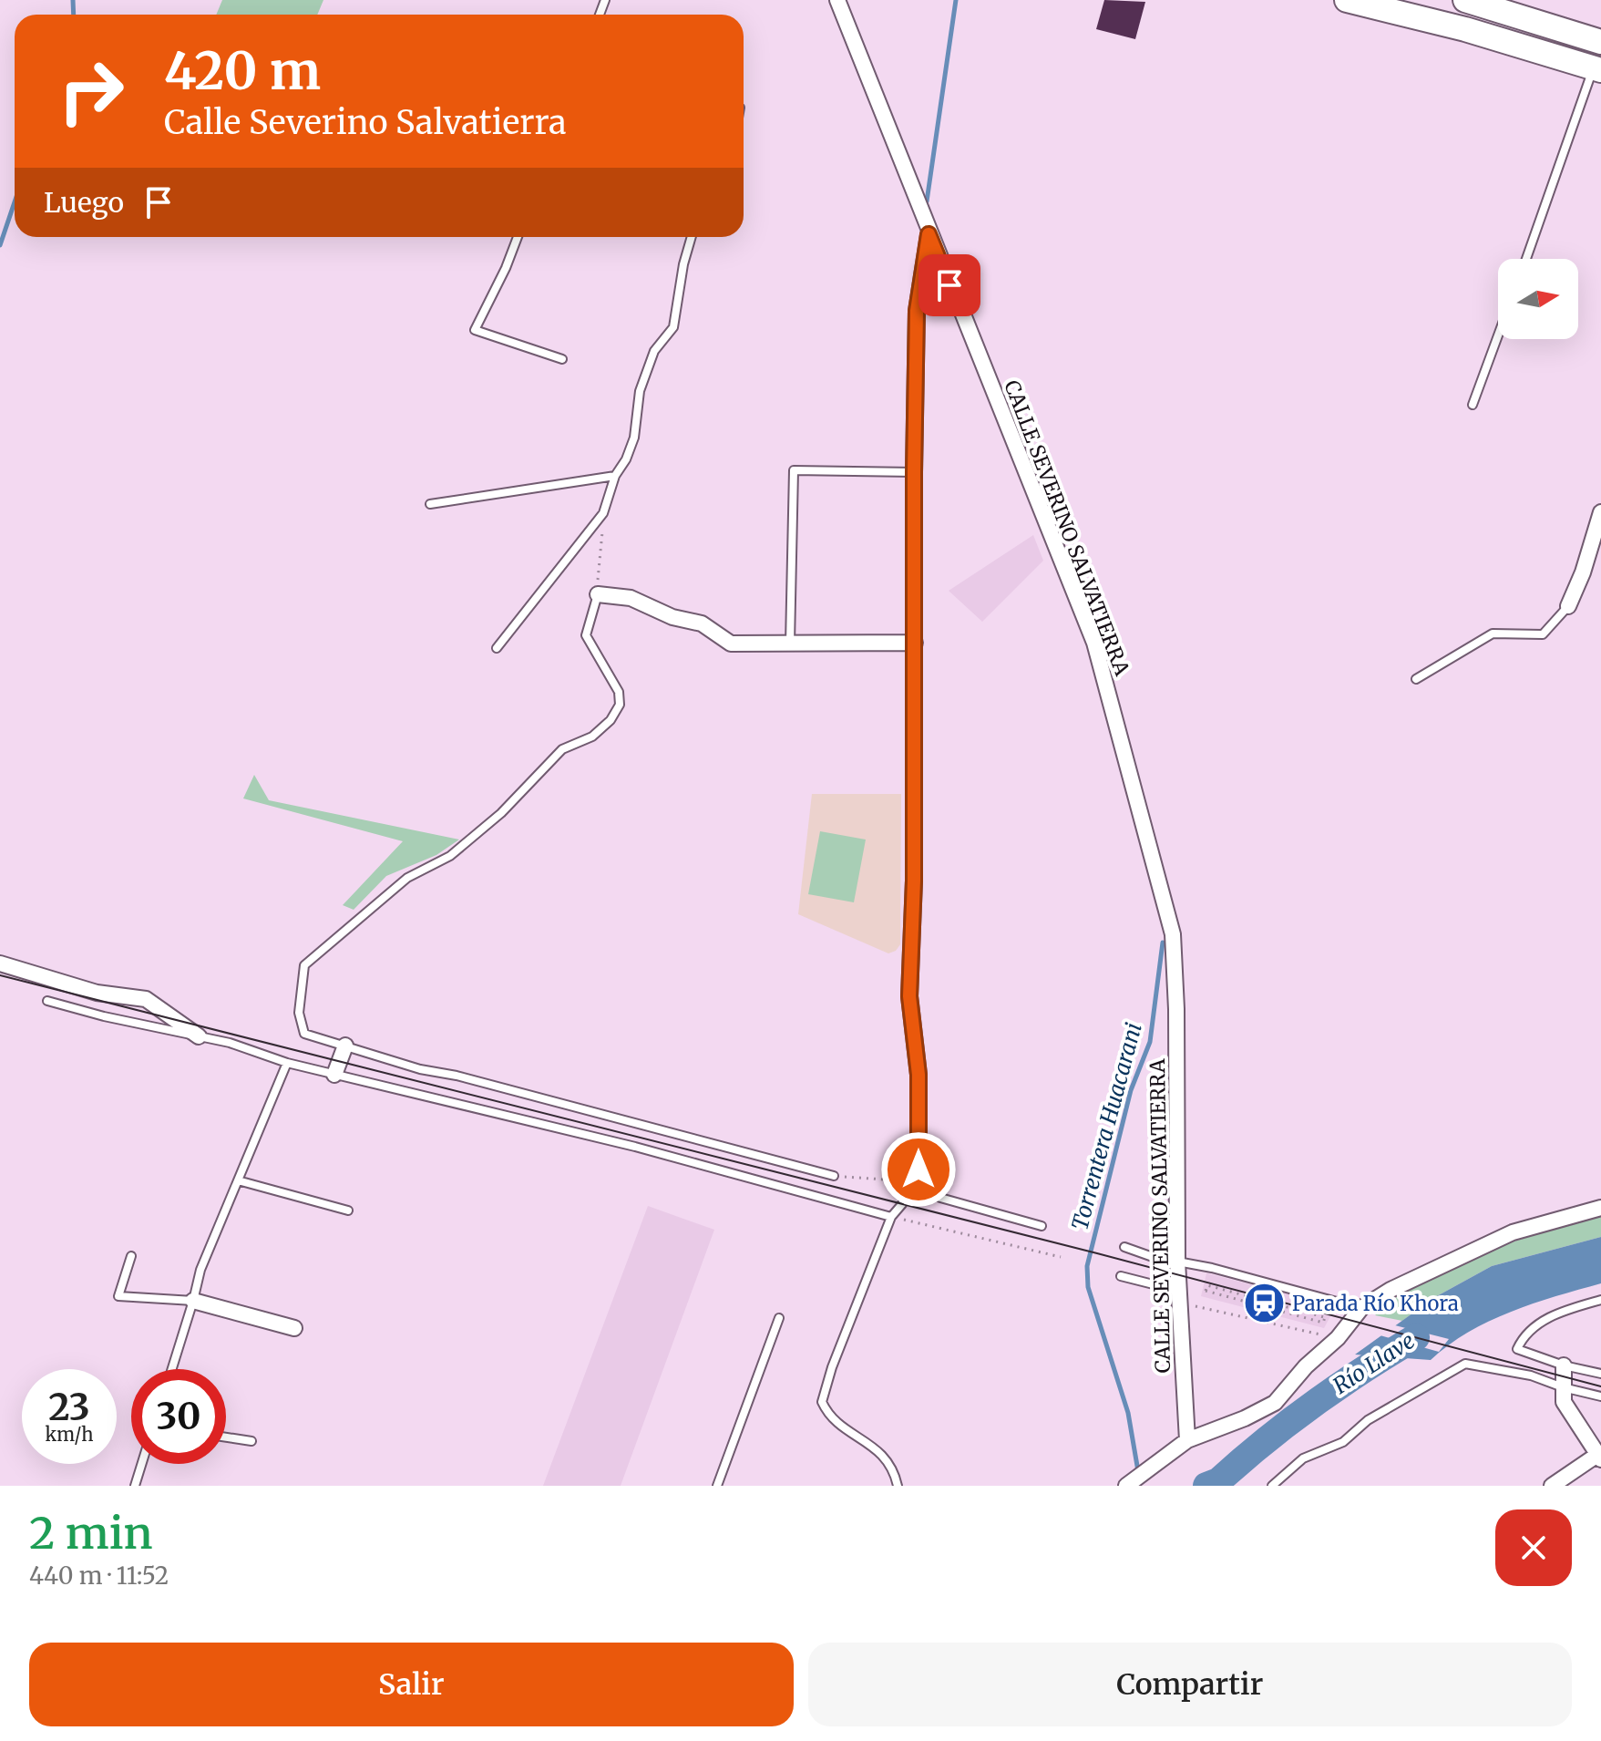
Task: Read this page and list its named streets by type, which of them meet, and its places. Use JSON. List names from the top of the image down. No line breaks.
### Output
{"streets":{"street":["CALLE SEVERINO SALVATIERRA"]},"water":["Torrentera Huacarani","Río Llave"],"places":{"station":["Parada Río Khora"]},"north":"right","page":{"turn":["420 m","Calle Severino Salvatierra"],"then":"Luego","speed":"23 km/h","limit":"30","heading":["2 min","440 m · 11:52"],"buttons":["Salir","Compartir"]}}
